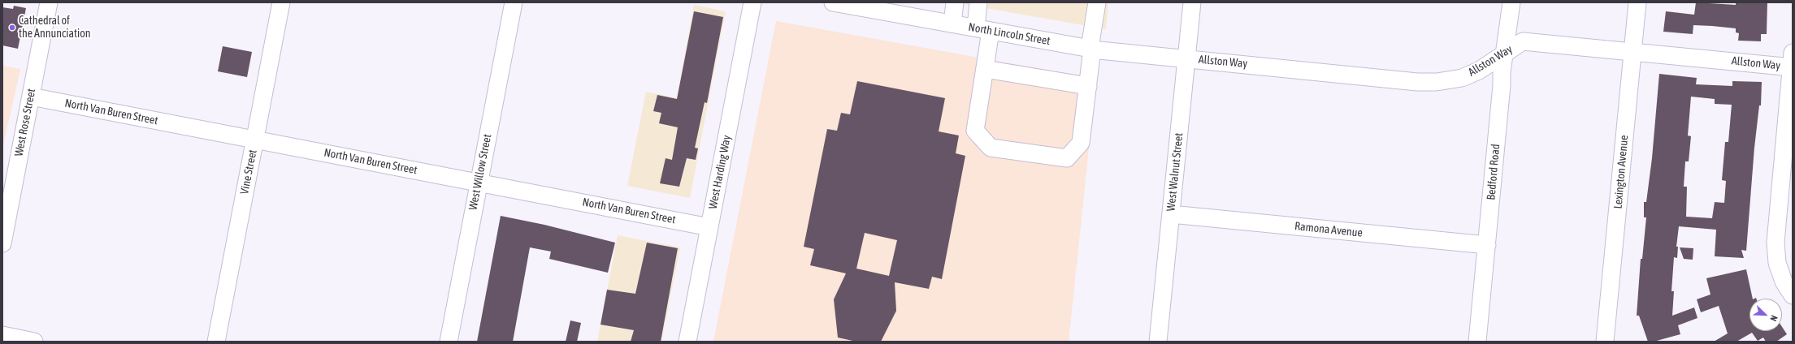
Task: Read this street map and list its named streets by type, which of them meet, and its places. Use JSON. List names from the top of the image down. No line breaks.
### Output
{"streets":{"street":["North Lincoln Street","Allston Way","North Van Buren Street","West Rose Street","Vine Street","West Willow Street","West Harding Way","West Walnut Street","Bedford Road","Lexington Avenue","Ramona Avenue"]},"crossings":[["North Lincoln Street","Allston Way"],["North Lincoln Street","West Walnut Street"],["Allston Way","West Walnut Street"],["Allston Way","Bedford Road"],["Allston Way","Lexington Avenue"],["North Van Buren Street","West Rose Street"],["North Van Buren Street","Vine Street"],["North Van Buren Street","West Willow Street"],["North Van Buren Street","West Harding Way"],["West Walnut Street","Ramona Avenue"],["Bedford Road","Ramona Avenue"]],"places":["Cathedral of the Annunciation"],"north":"bottom right"}
